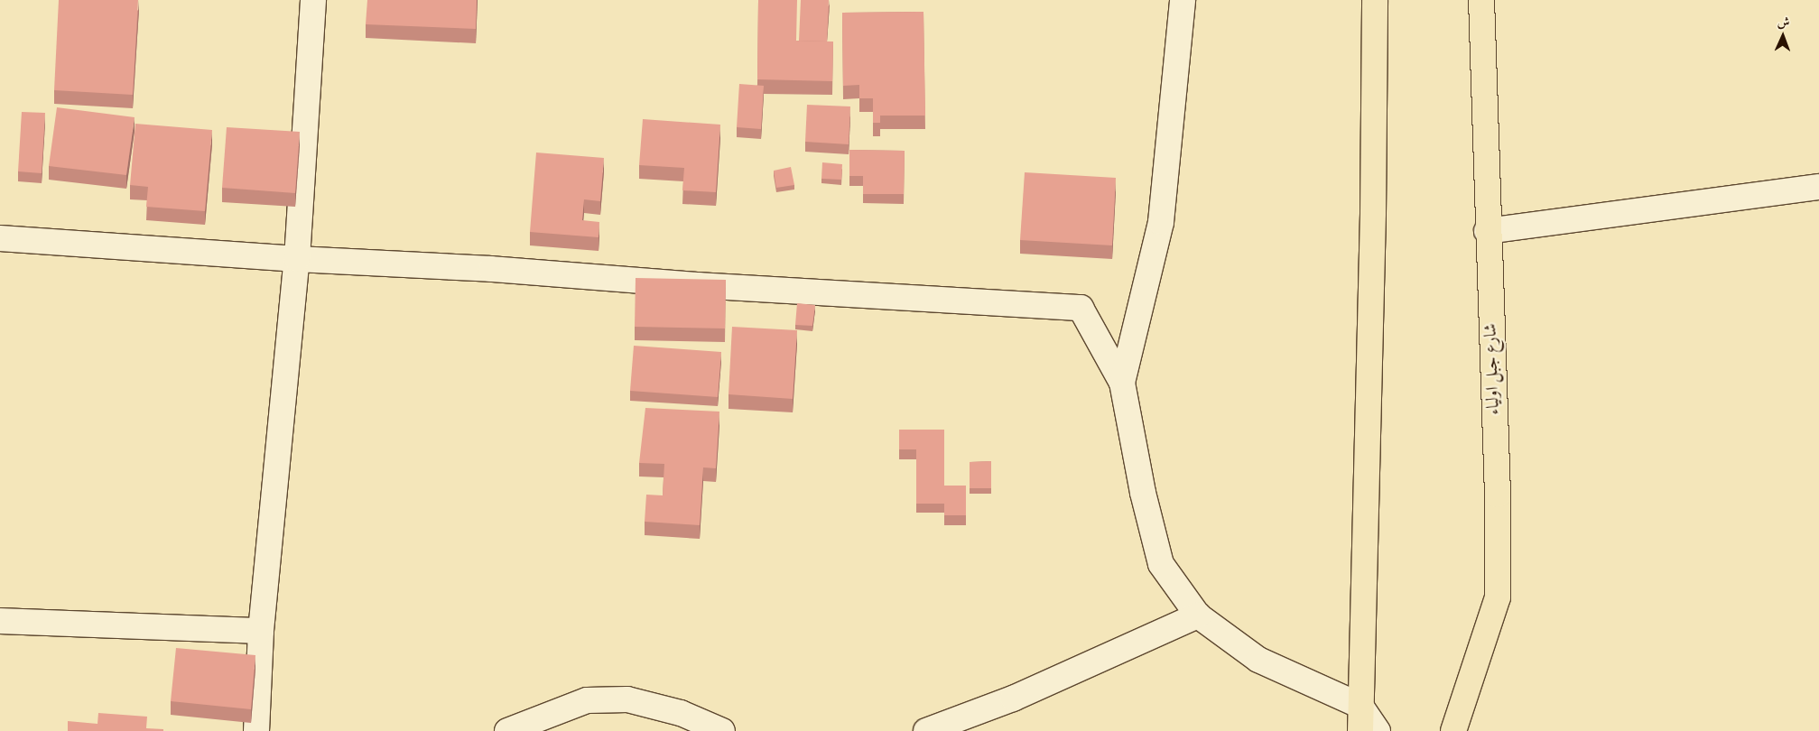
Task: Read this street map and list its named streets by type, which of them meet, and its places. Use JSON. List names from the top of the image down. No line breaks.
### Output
{"streets":{"highway":["شارع جبل اولياء"]},"north":"top"}
